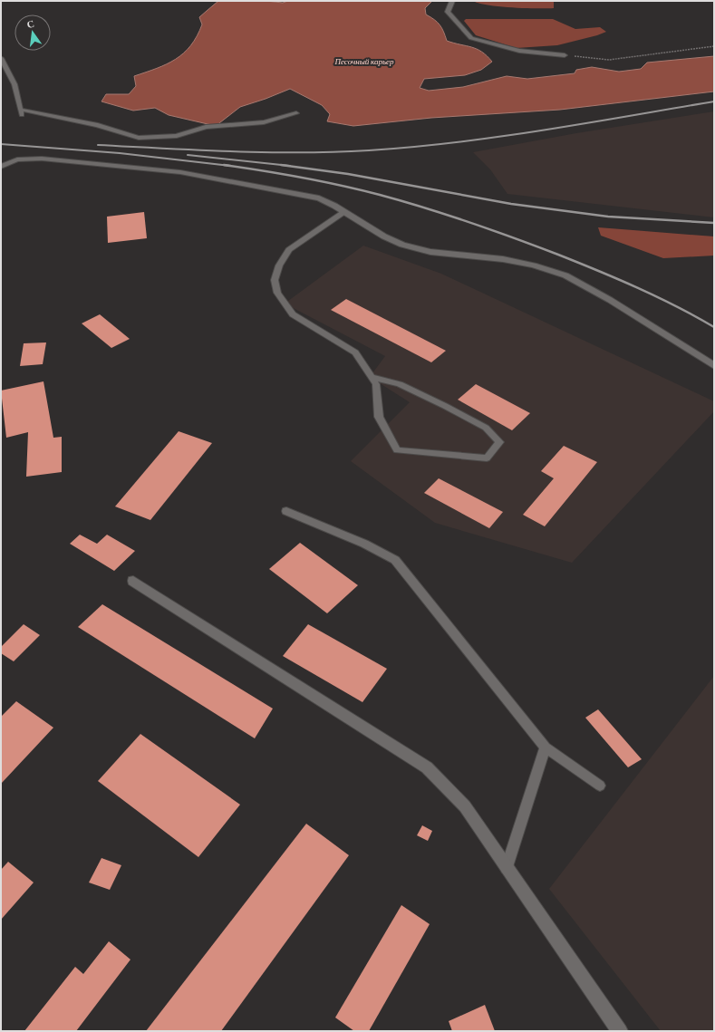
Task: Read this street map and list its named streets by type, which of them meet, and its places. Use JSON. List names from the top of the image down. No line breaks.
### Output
{"water":["Песочный карьер"],"north":"top"}
